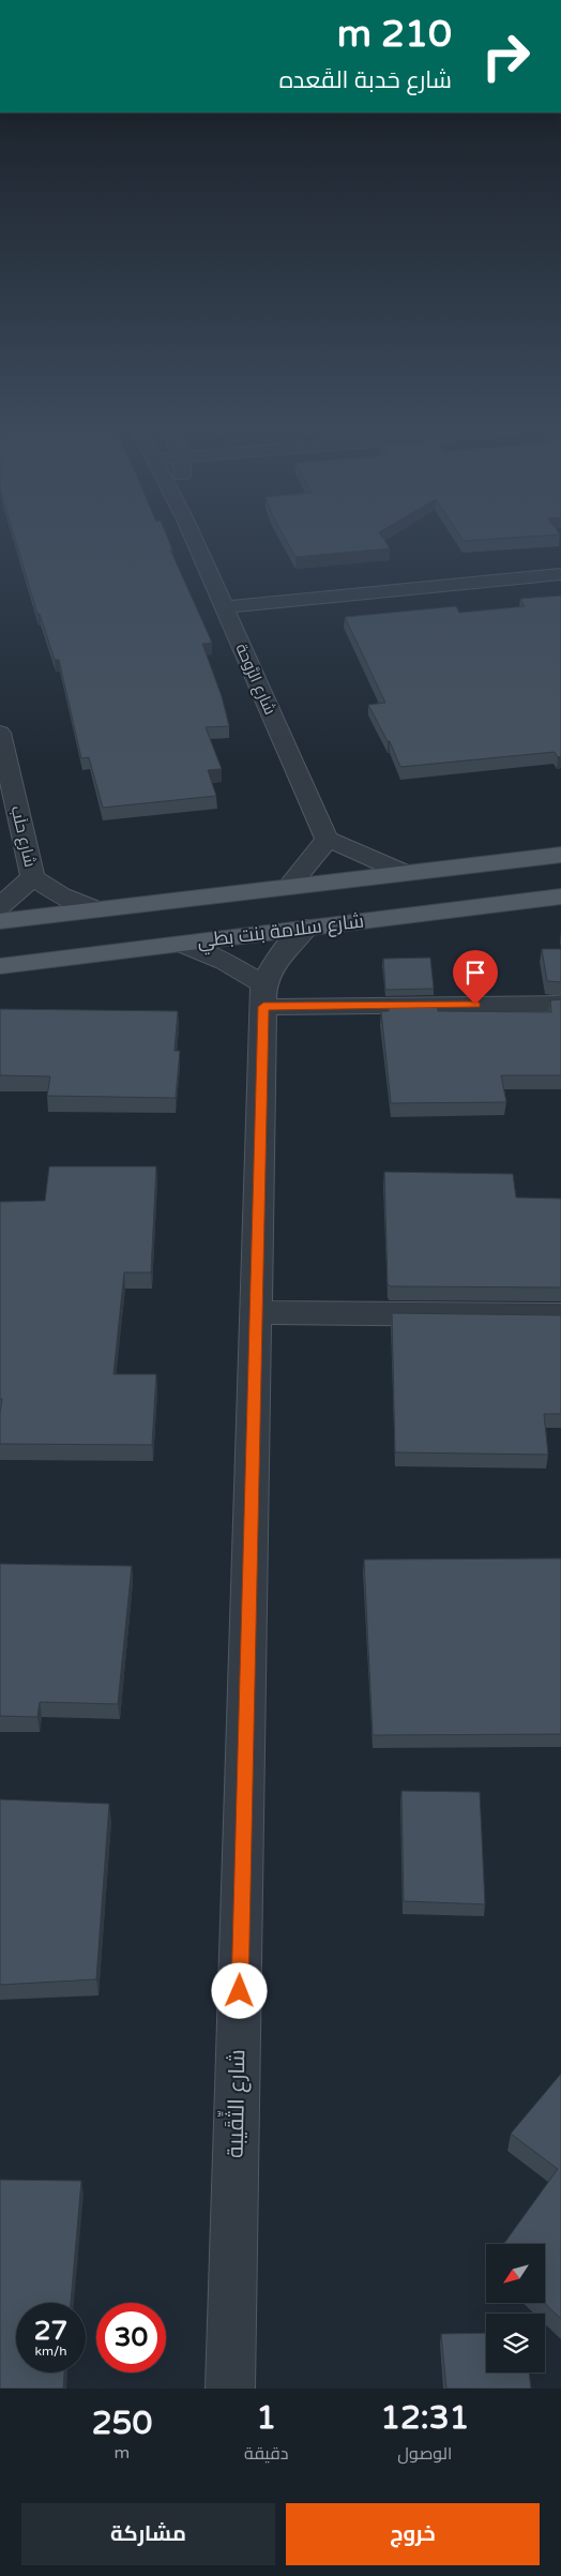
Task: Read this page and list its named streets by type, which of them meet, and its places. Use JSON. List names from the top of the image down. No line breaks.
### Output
{"streets":{"main road":["شارع سلامة بنت بطي"],"street":["شارع الرَّوحة","شارع حلَب","شارع الثِّقَيبة"]},"crossings":[["شارع سلامة بنت بطي","شارع الثِّقَيبة"]],"north":"bottom left","page":{"turn":["210 m","شارع حَدبة القَعده"],"speed":"27 km/h","limit":"30","eta":["12:31","الوصول","1","دقيقة","250","m"],"buttons":["خروج","مشاركة"]}}
